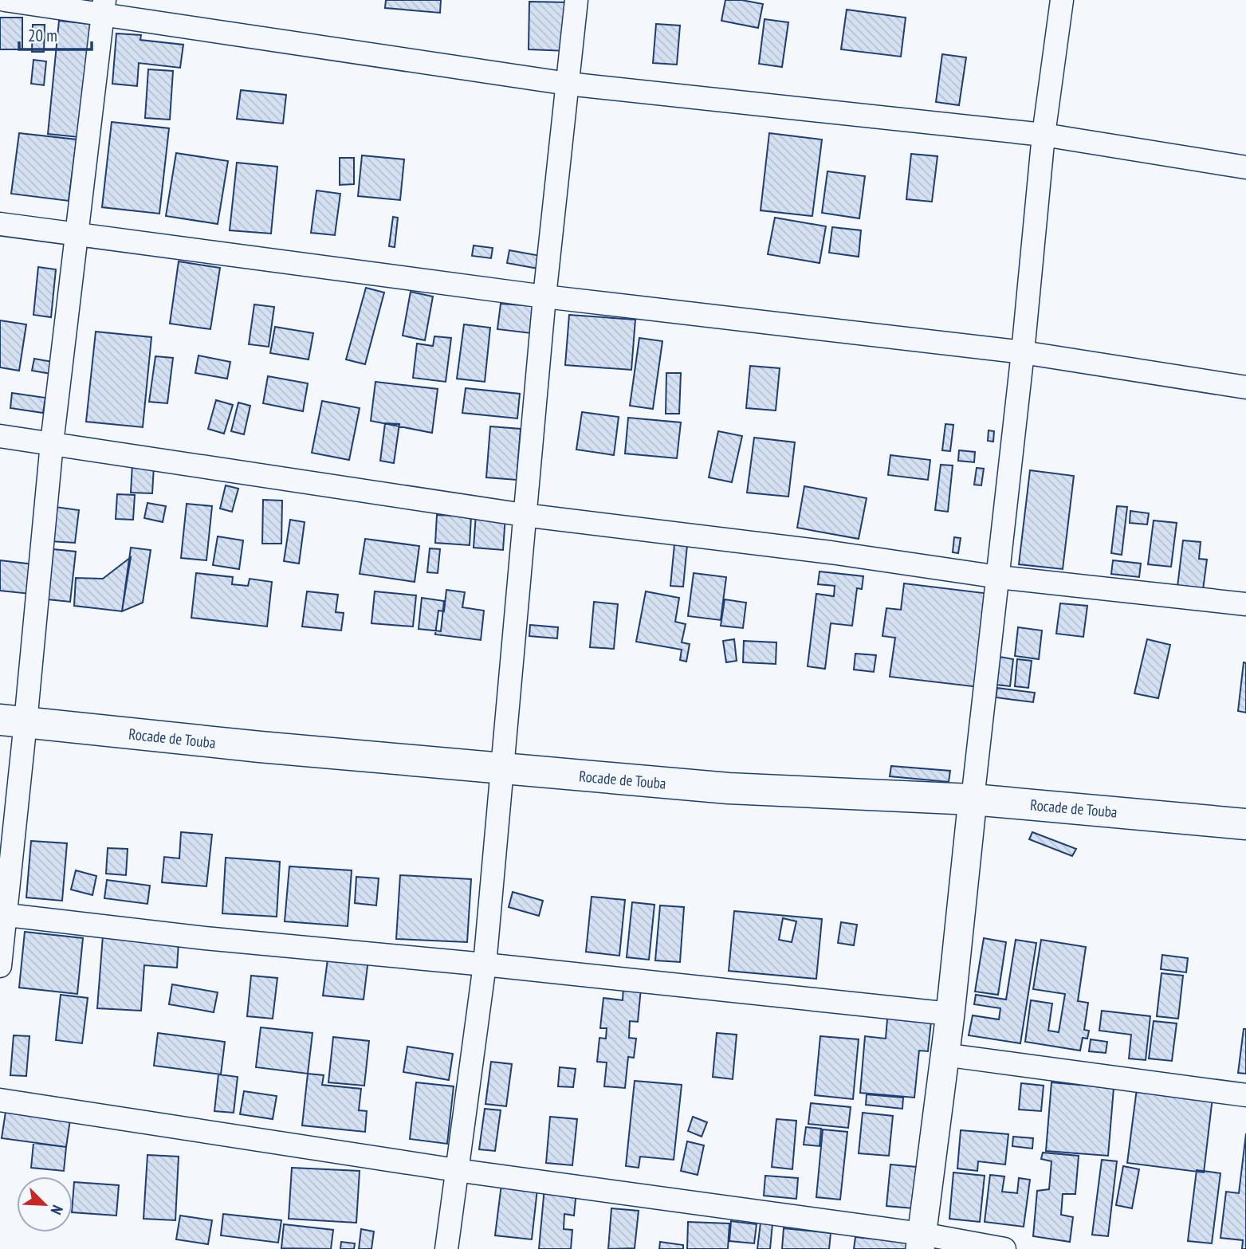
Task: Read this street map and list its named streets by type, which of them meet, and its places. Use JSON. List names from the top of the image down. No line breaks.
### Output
{"streets":{"main road":["Rocade de Touba"]},"scale_bar":"20 m","north":"bottom right"}
